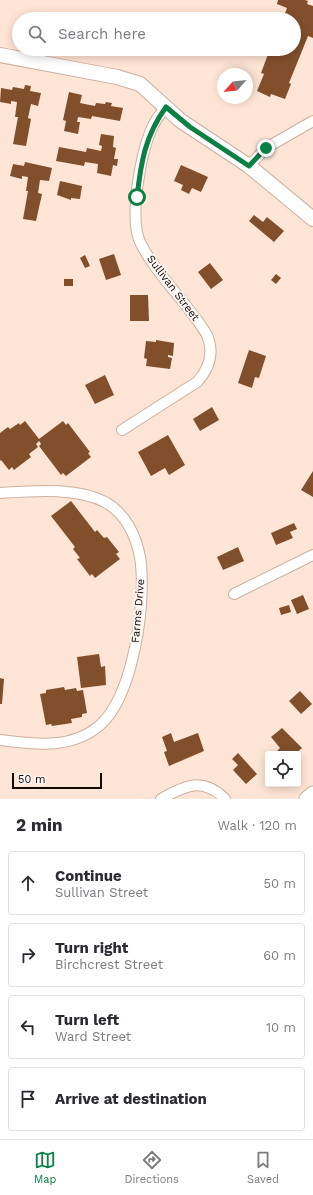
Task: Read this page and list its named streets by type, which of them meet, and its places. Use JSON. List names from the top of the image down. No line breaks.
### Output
{"streets":{"street":["Sullivan Street","Farms Drive"]},"scale_bar":"50 m","north":"bottom left","page":{"search":"Search here","scale":"50 m","heading":["2 min","Walk · 120 m"],"list":[["Continue","Sullivan Street","50 m"],["Turn right","Birchcrest Street","60 m"],["Turn left","Ward Street","10 m"],"Arrive at destination"],"nav":["Map","Directions","Saved"]}}
